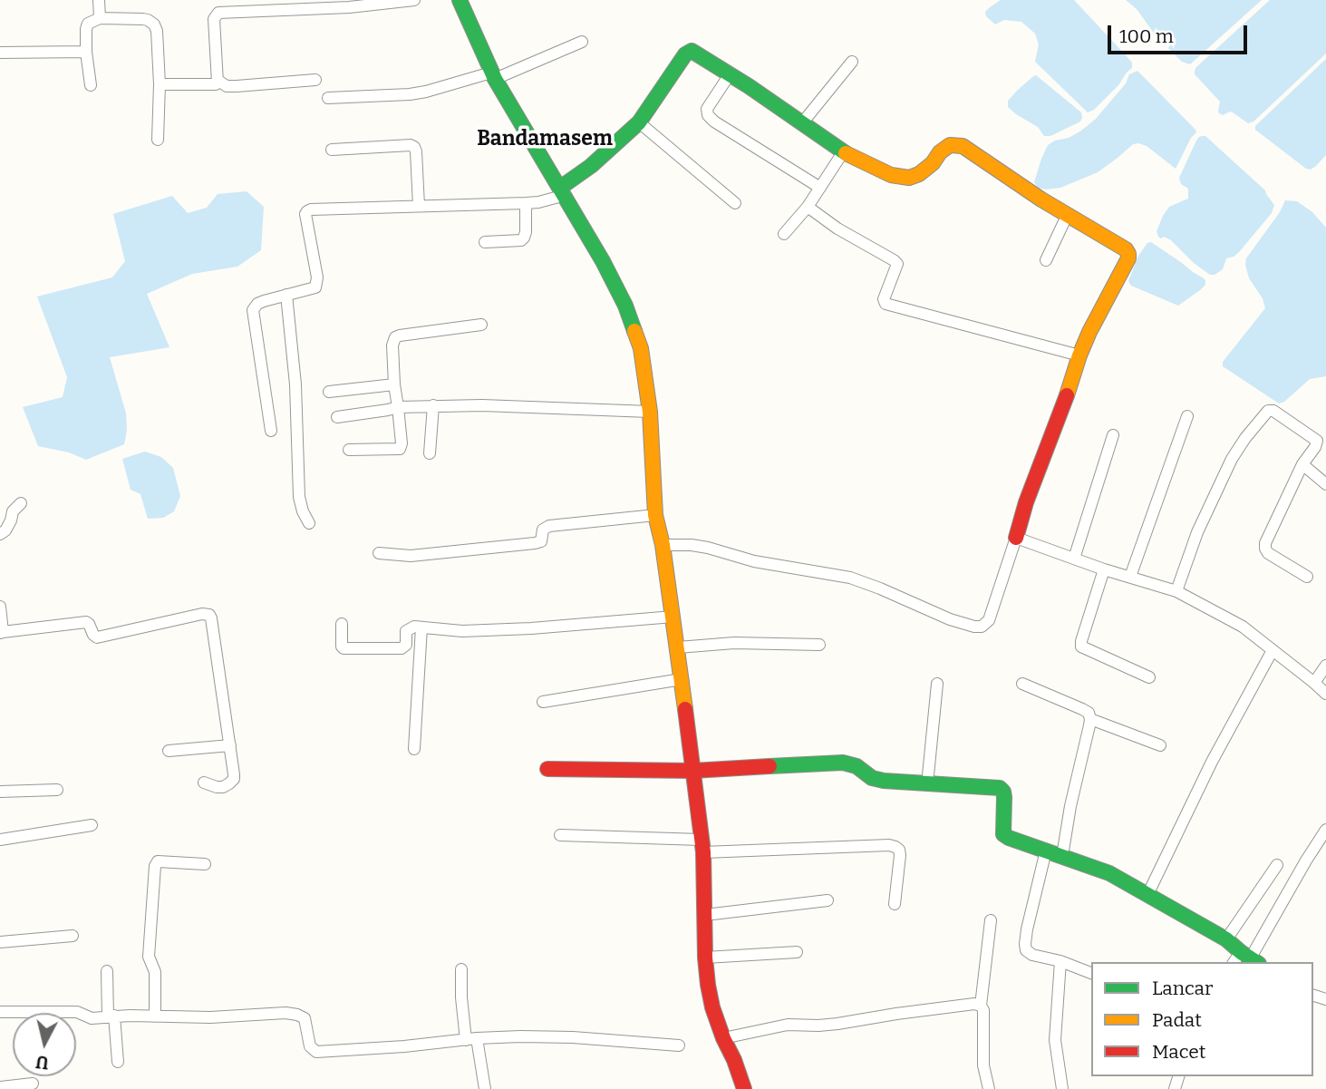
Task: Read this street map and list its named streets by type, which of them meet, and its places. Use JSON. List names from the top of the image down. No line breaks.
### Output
{"districts":["Bandamasem"],"legend":["Lancar","Padat","Macet"],"scale_bar":"100 m","north":"bottom"}
